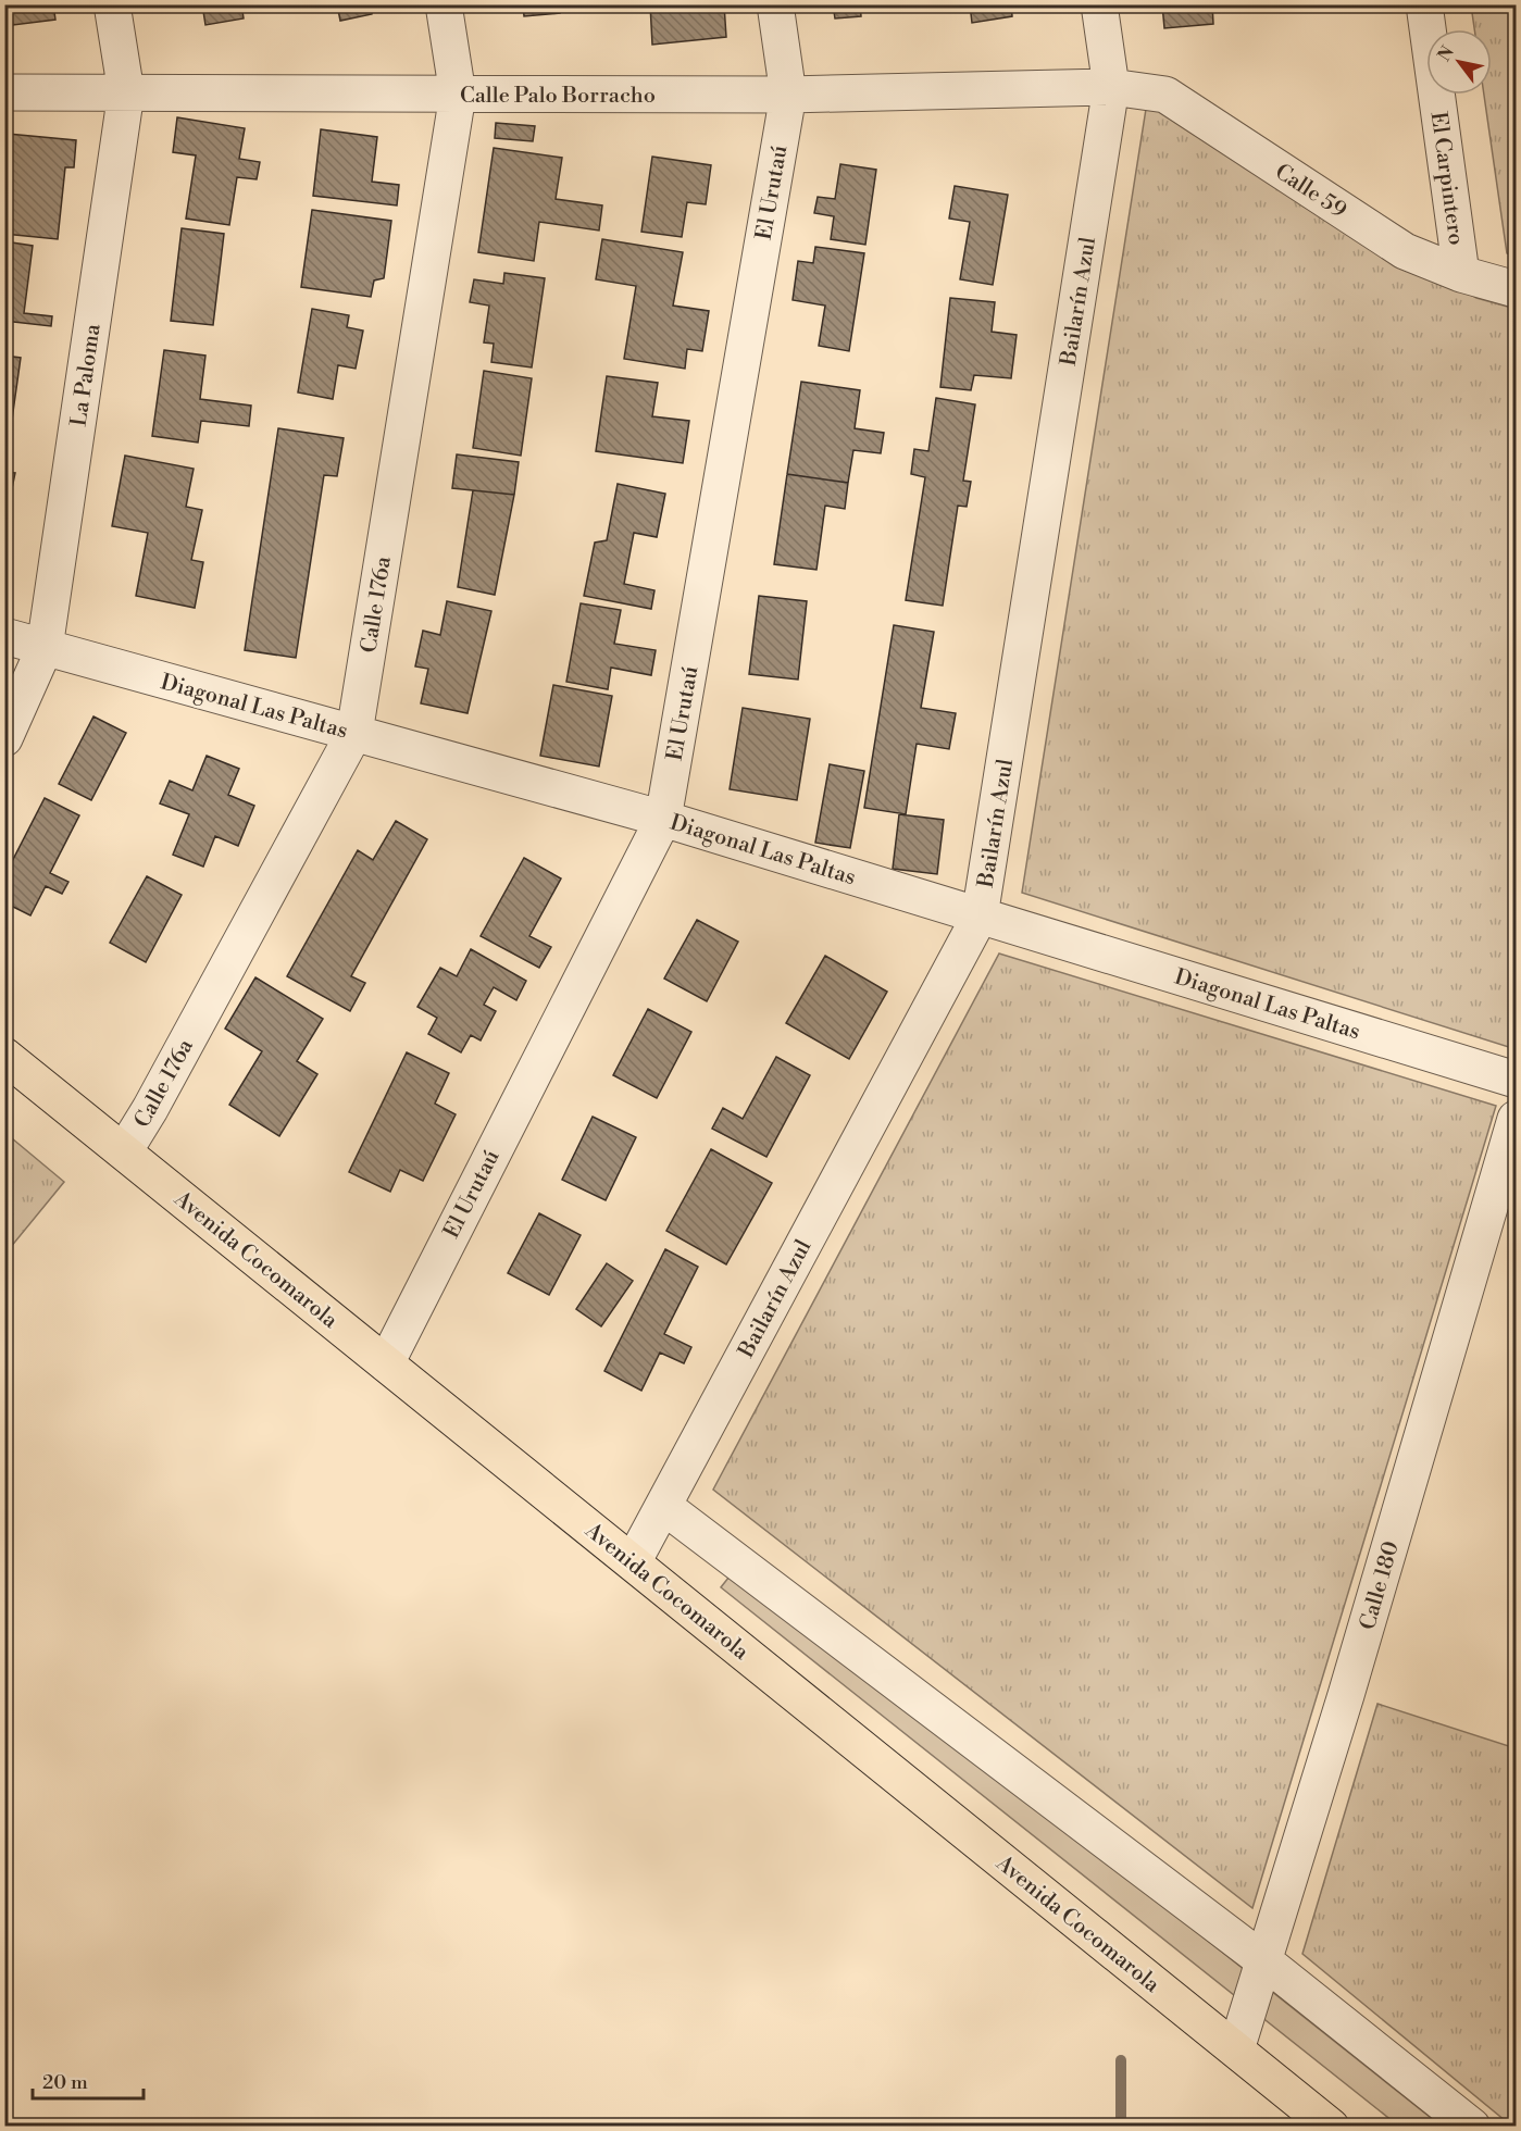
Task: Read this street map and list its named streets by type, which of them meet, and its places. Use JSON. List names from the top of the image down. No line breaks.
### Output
{"streets":{"main road":["Avenida Cocomarola"],"street":["Calle Palo Borracho","El Carpintero","Calle 59","El Urutaú","Bailarín Azul","La Paloma","Calle 176a","Diagonal Las Paltas","Calle 180"]},"crossings":[["Calle Palo Borracho","Calle 59"],["Calle Palo Borracho","El Urutaú"],["Calle Palo Borracho","Bailarín Azul"],["Calle Palo Borracho","La Paloma"],["Calle Palo Borracho","Calle 176a"],["El Carpintero","Calle 59"],["Calle 59","Bailarín Azul"],["El Urutaú","Diagonal Las Paltas"],["El Urutaú","Avenida Cocomarola"],["Bailarín Azul","Diagonal Las Paltas"],["Bailarín Azul","Avenida Cocomarola"],["La Paloma","Diagonal Las Paltas"],["Calle 176a","Diagonal Las Paltas"],["Calle 176a","Avenida Cocomarola"],["Avenida Cocomarola","Calle 180"]],"scale_bar":"20 m","north":"top left"}
